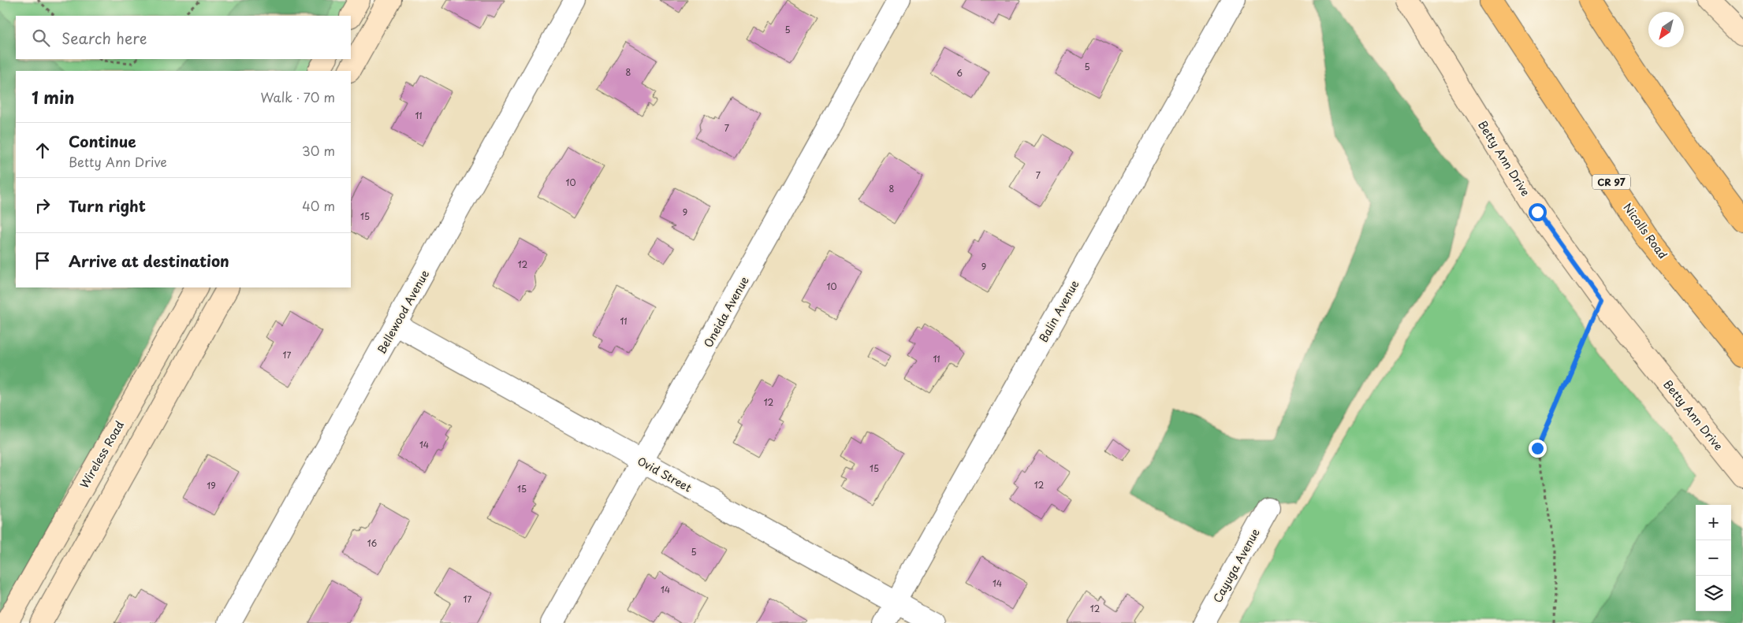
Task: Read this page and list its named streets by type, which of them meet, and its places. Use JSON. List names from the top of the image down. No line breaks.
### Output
{"streets":{"highway":["CR 97","Nicolls Road"],"main road":["Betty Ann Drive","Wireless Road"],"street":["Balin Avenue","Bellewood Avenue","Oneida Avenue","Ovid Street","Cayuga Avenue"]},"crossings":[["Balin Avenue","Ovid Street"],["Bellewood Avenue","Ovid Street"],["Oneida Avenue","Ovid Street"]],"house_numbers":["5","5","8","6","11","7","7","10","8","9","15","12","9","10","11","17","11","12","14","15","12","19","15","16","5","14","14","17","12"],"north":"bottom left","page":{"search":"Search here","heading":["1 min","Walk · 70 m"],"list":[["Continue","Betty Ann Drive","30 m"],["Turn right","40 m"],"Arrive at destination"],"map_buttons":["+","−"]}}
